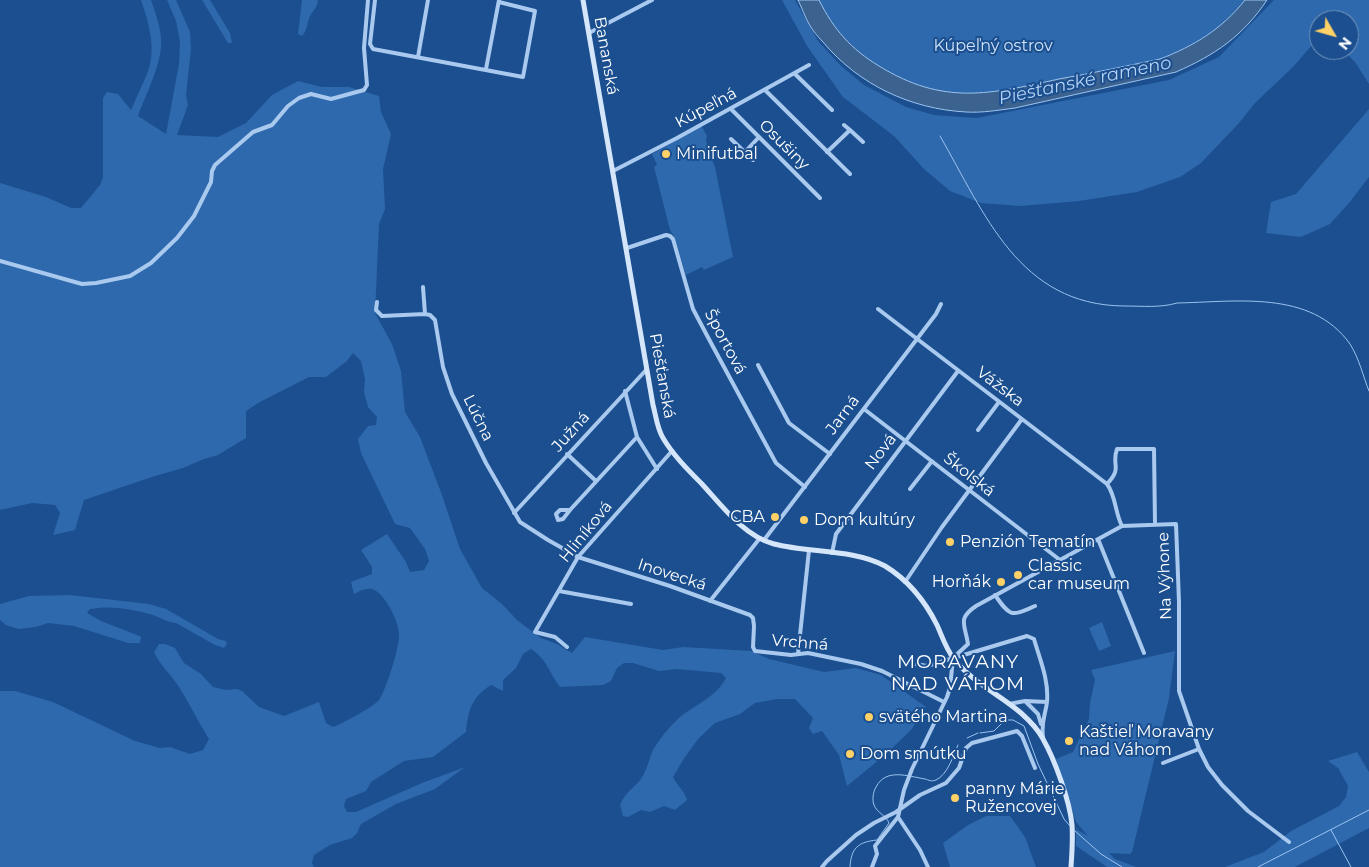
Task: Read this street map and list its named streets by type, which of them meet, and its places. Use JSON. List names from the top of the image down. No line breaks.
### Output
{"streets":{"main road":["Bananská","Piešťanská"],"street":["Kúpeľná","Osušiny","Športová","Vážska","Jarná","Lúčna","Južná","Nová","Školská","Hliníková","Inovecká","Na Výhone","Vrchná"]},"crossings":[["Bananská","Piešťanská"],["Kúpeľná","Osušiny"],["Kúpeľná","Piešťanská"],["Športová","Piešťanská"],["Športová","Jarná"],["Piešťanská","Jarná"],["Piešťanská","Južná"],["Piešťanská","Nová"],["Piešťanská","Hliníková"],["Piešťanská","Inovecká"],["Piešťanská","Na Výhone"],["Vážska","Jarná"],["Vážska","Nová"],["Jarná","Školská"],["Jarná","Inovecká"],["Lúčna","Južná"],["Lúčna","Hliníková"],["Lúčna","Inovecká"],["Nová","Školská"],["Školská","Na Výhone"],["Hliníková","Inovecká"],["Inovecká","Vrchná"]],"districts":["MORAVANY NAD VÁHOM"],"water":["Piešťanské rameno"],"parks":["Kúpeľný ostrov"],"places":["Minifutbal","CBA","Dom kultúry","Penzión Tematín","Classic car museum","Horňák","svätého Martina","Kaštieľ Moravany nad Váhom","Dom smútku","panny Márie Ružencovej"],"north":"bottom right"}
